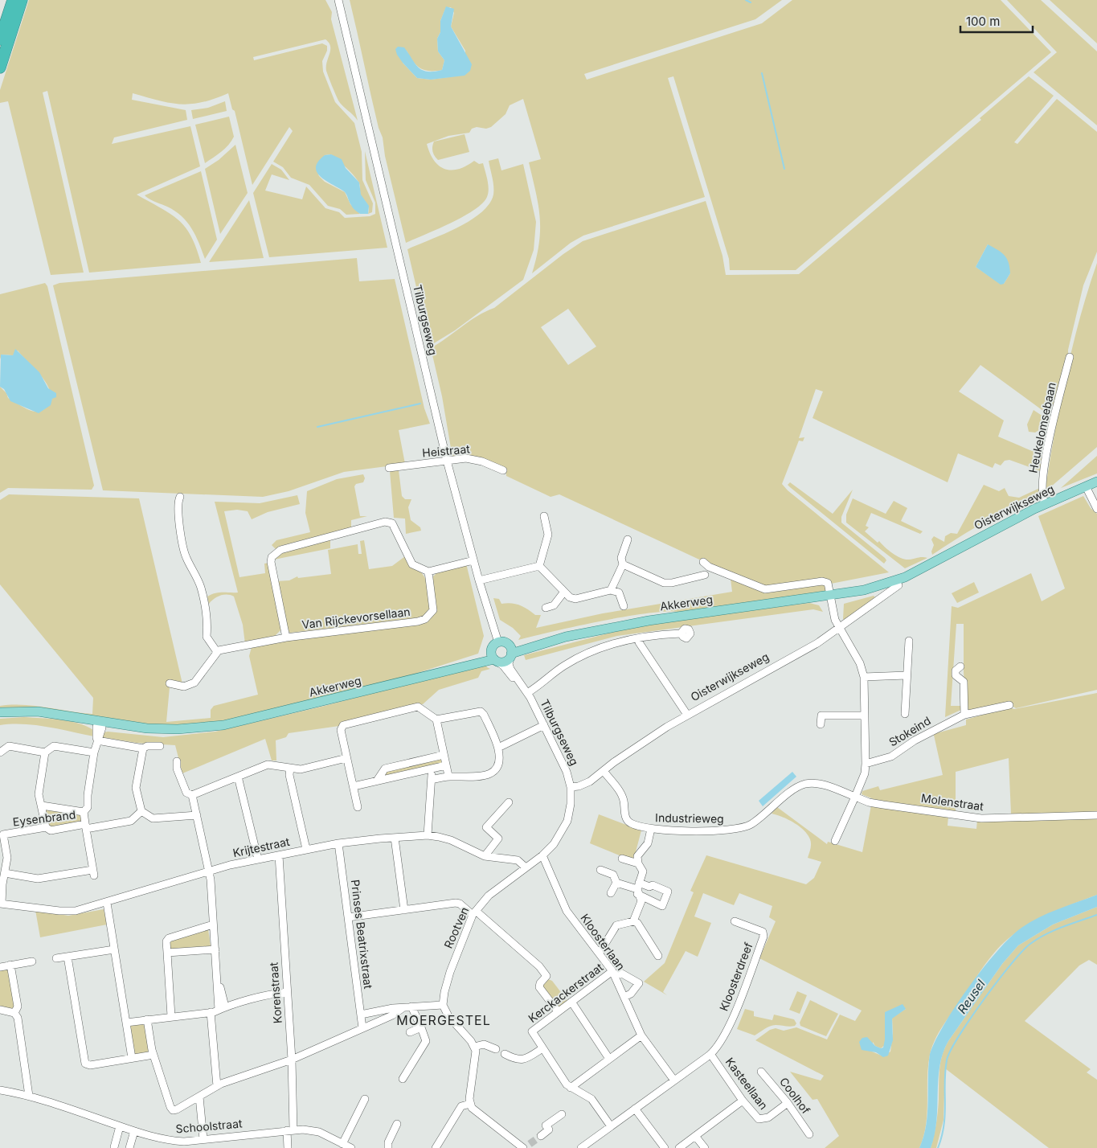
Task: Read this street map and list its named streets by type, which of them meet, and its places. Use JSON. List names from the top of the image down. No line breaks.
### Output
{"streets":{"main road":["Oisterwijkseweg","Akkerweg"],"street":["Tilburgseweg","Heukelomsebaan","Heistraat","Van Rijckevorsellaan","Stokeind","Molenstraat","Eysenbrand","Industrieweg","Krijtestraat","Rootven","Prinses Beatrixstraat","Kloosterlaan","Kloosterdreef","Korenstraat","Kerckackerstraat","Kasteellaan","Coolhof","Schoolstraat"]},"crossings":[["Tilburgseweg","Heistraat"],["Tilburgseweg","Oisterwijkseweg"],["Tilburgseweg","Akkerweg"],["Tilburgseweg","Rootven"],["Heukelomsebaan","Oisterwijkseweg"],["Oisterwijkseweg","Akkerweg"],["Oisterwijkseweg","Industrieweg"],["Oisterwijkseweg","Rootven"],["Akkerweg","Eysenbrand"],["Molenstraat","Industrieweg"],["Eysenbrand","Krijtestraat"],["Krijtestraat","Rootven"],["Krijtestraat","Prinses Beatrixstraat"],["Krijtestraat","Korenstraat"],["Rootven","Kloosterlaan"],["Kloosterlaan","Kerckackerstraat"],["Kloosterdreef","Kasteellaan"],["Korenstraat","Schoolstraat"],["Kasteellaan","Coolhof"]],"districts":["MOERGESTEL"],"water":["Reusel"],"scale_bar":"100 m"}
